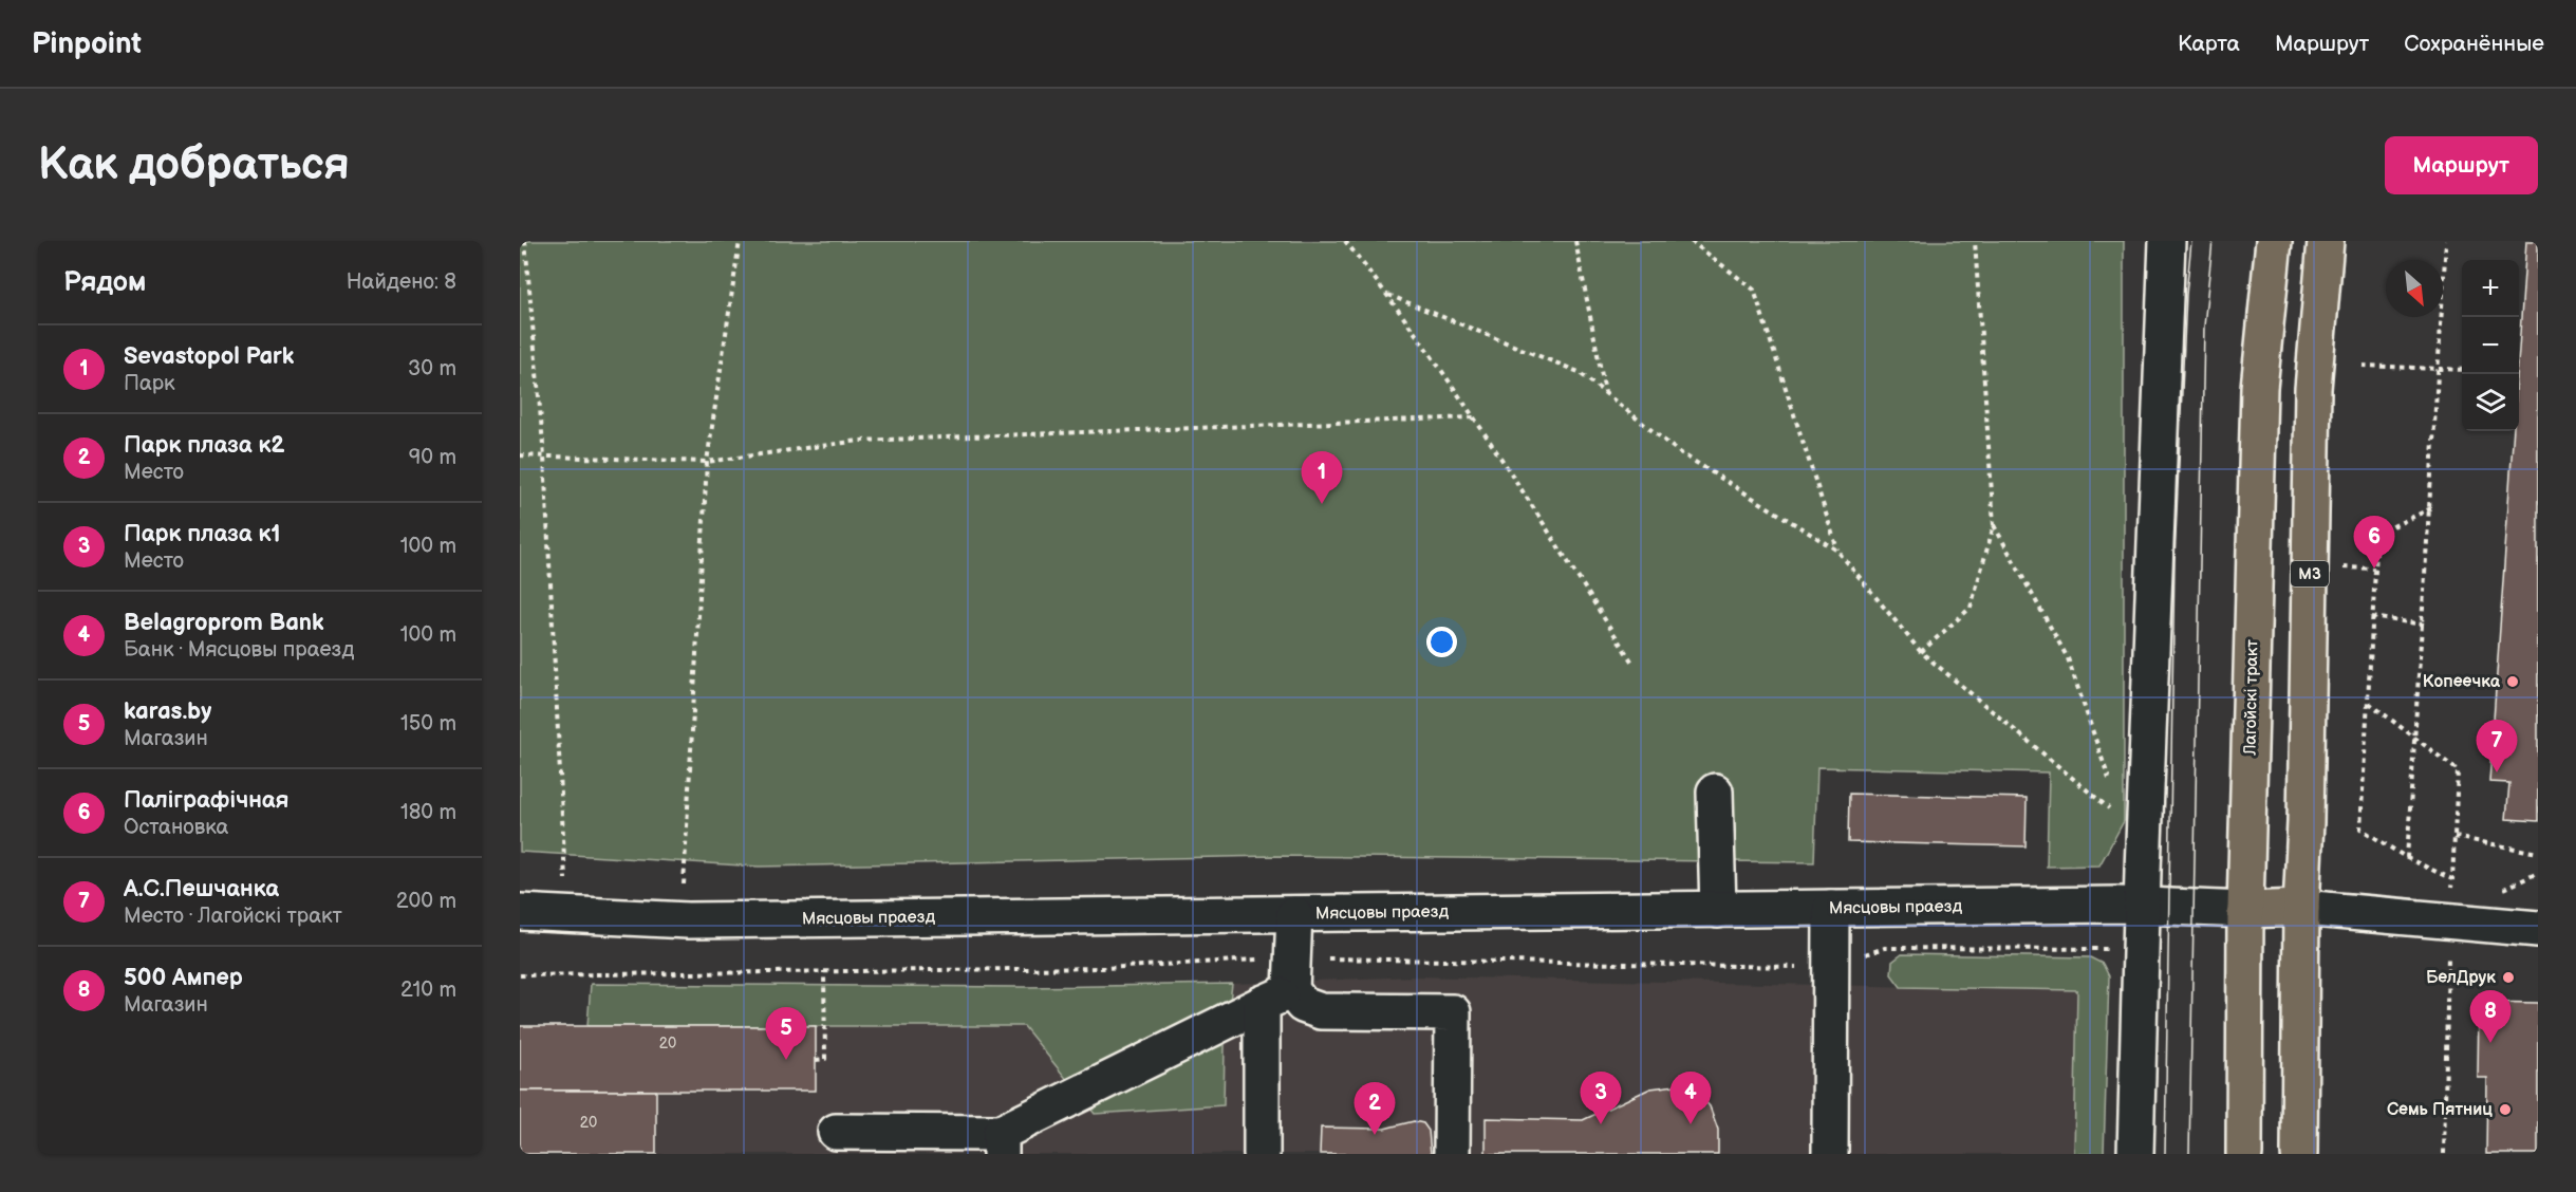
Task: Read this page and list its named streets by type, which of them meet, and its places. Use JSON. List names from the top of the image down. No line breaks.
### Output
{"streets":{"main road":["М3","Лагойскі тракт"],"street":["Мясцовы праезд"]},"crossings":[["Лагойскі тракт","Мясцовы праезд"]],"places":["Копеечка","БелДрук","Семь Пятниц"],"house_numbers":["20","20"],"north":"bottom right","page":{"header":"Pinpoint","nav":["Карта","Маршрут","Сохранённые"],"buttons":"Маршрут","title":"Как добраться","heading":["Рядом","Найдено: 8"],"map_buttons":["+","−"],"list":[{"mark":"1","name":"Sevastopol Park","note":"Парк","value":"30 m"},{"mark":"2","name":"Парк плаза к2","note":"Место","value":"90 m"},{"mark":"3","name":"Парк плаза к1","note":"Место","value":"100 m"},{"mark":"4","name":"Belagroprom Bank","note":"Банк · Мясцовы праезд","value":"100 m"},{"mark":"5","name":"karas.by","note":"Магазин","value":"150 m"},{"mark":"6","name":"Паліграфічная","note":"Остановка","value":"180 m"},{"mark":"7","name":"А.С.Пешчанка","note":"Место · Лагойскі тракт","value":"200 m"},{"mark":"8","name":"500 Ампер","note":"Магазин","value":"210 m"}],"pins":["1","6","7","8","5","3","4","2"]}}
